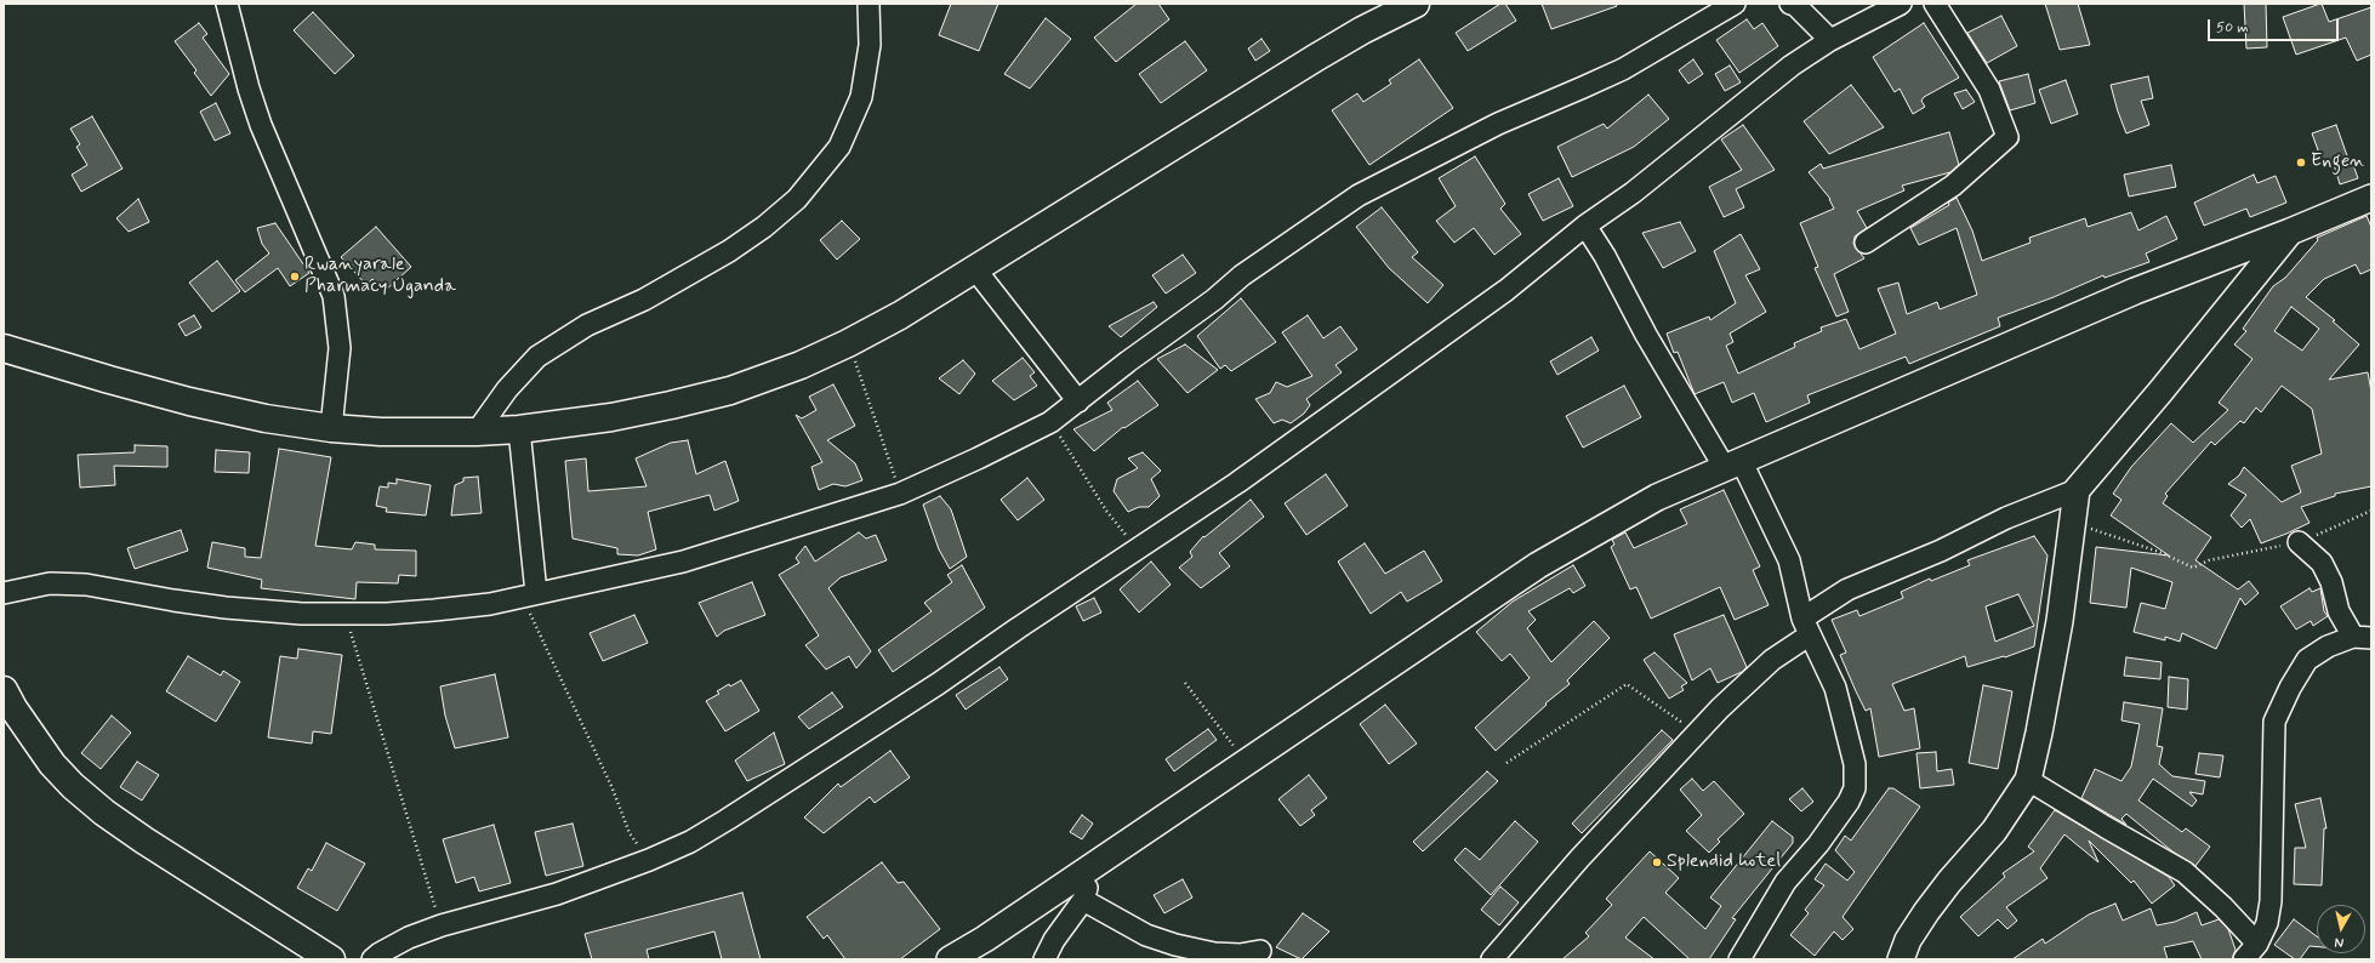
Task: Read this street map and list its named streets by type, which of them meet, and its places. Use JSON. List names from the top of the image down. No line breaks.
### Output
{"places":["Engen","Rwanyarale Pharmacy Uganda","Splendid hotel"],"scale_bar":"50 m","north":"bottom"}
